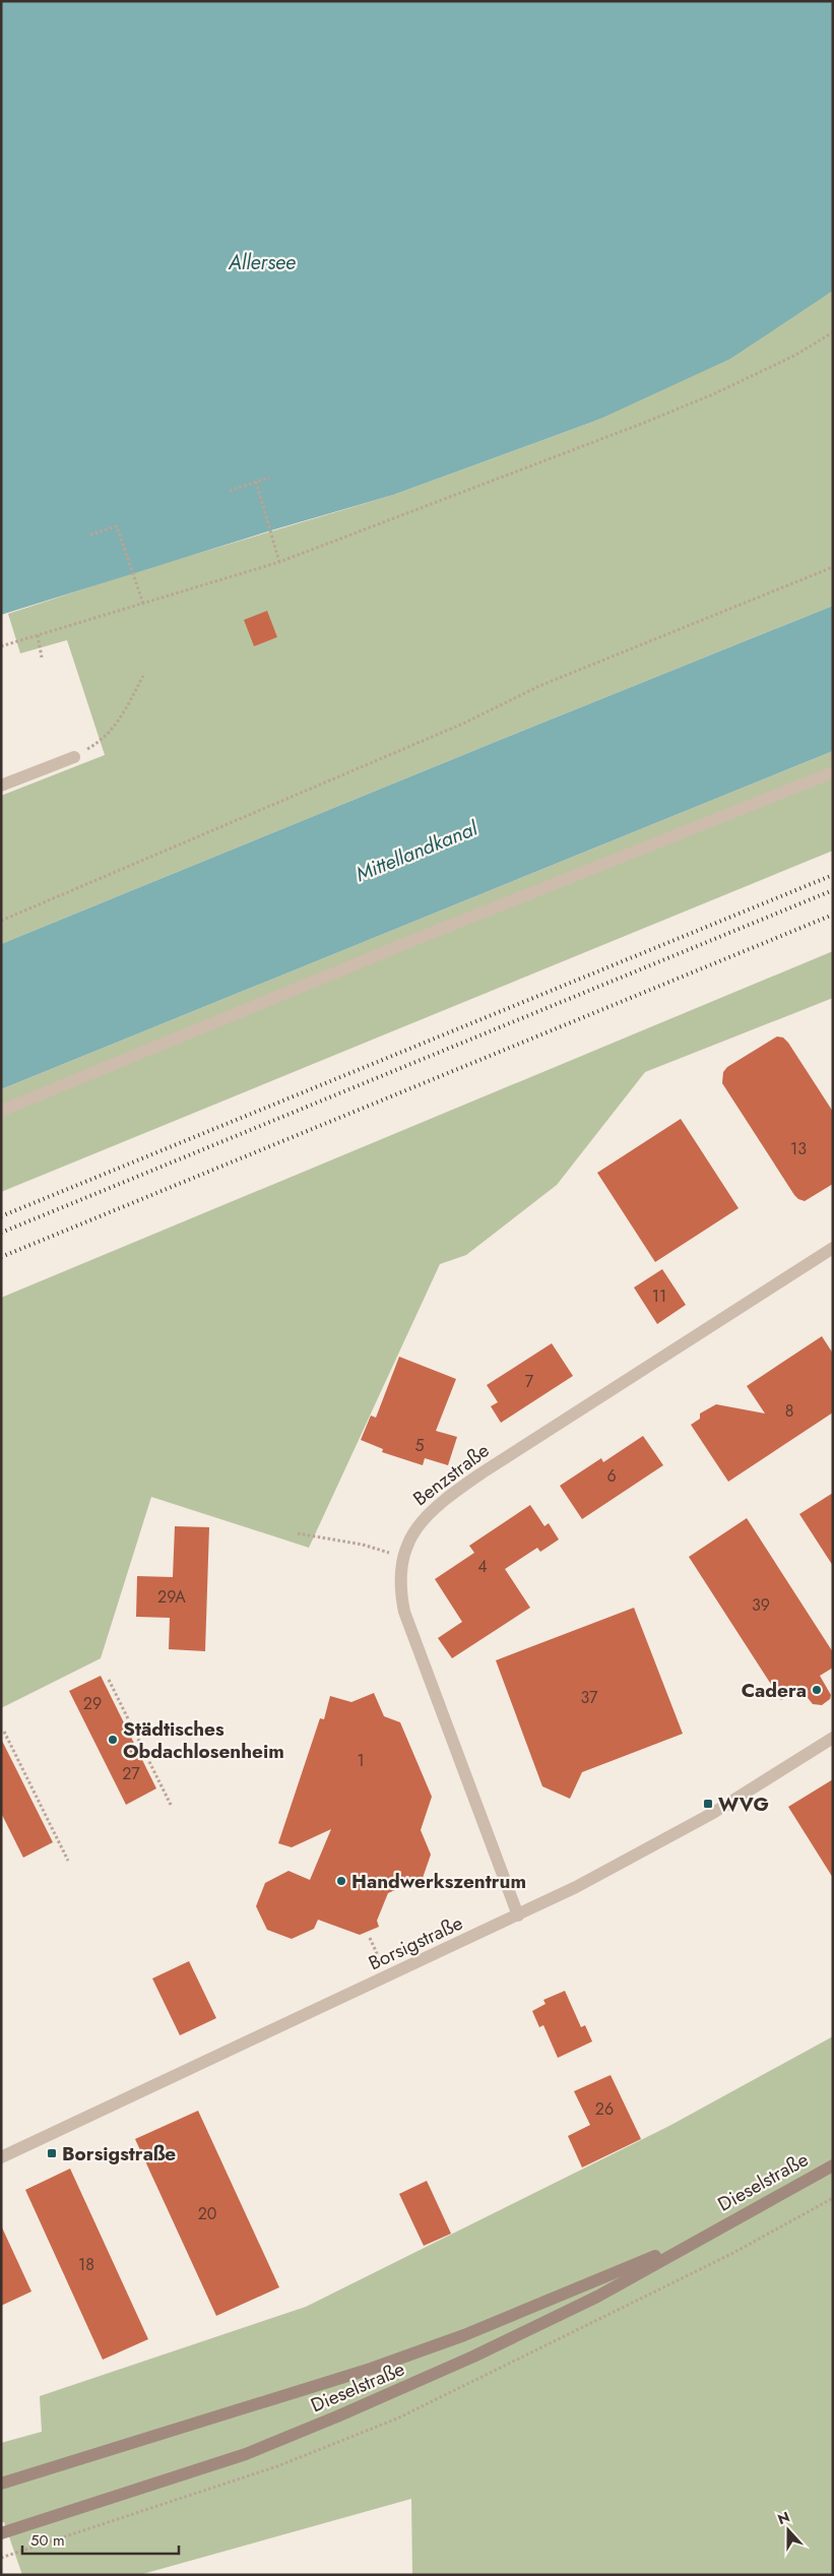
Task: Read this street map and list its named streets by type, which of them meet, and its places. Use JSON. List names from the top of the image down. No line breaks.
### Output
{"streets":{"main road":["Dieselstraße"],"street":["Benzstraße","Borsigstraße"]},"crossings":[["Benzstraße","Borsigstraße"]],"water":["Allersee","Mittellandkanal"],"places":{"other":["Cadera","Städtisches Obdachlosenheim","Handwerkszentrum"],"transit":["WVG","Borsigstraße"]},"house_numbers":["13","11","7","8","5","6","4","29A","39","37","29","1","27","26","20","18"],"scale_bar":"50 m","north":"top"}
